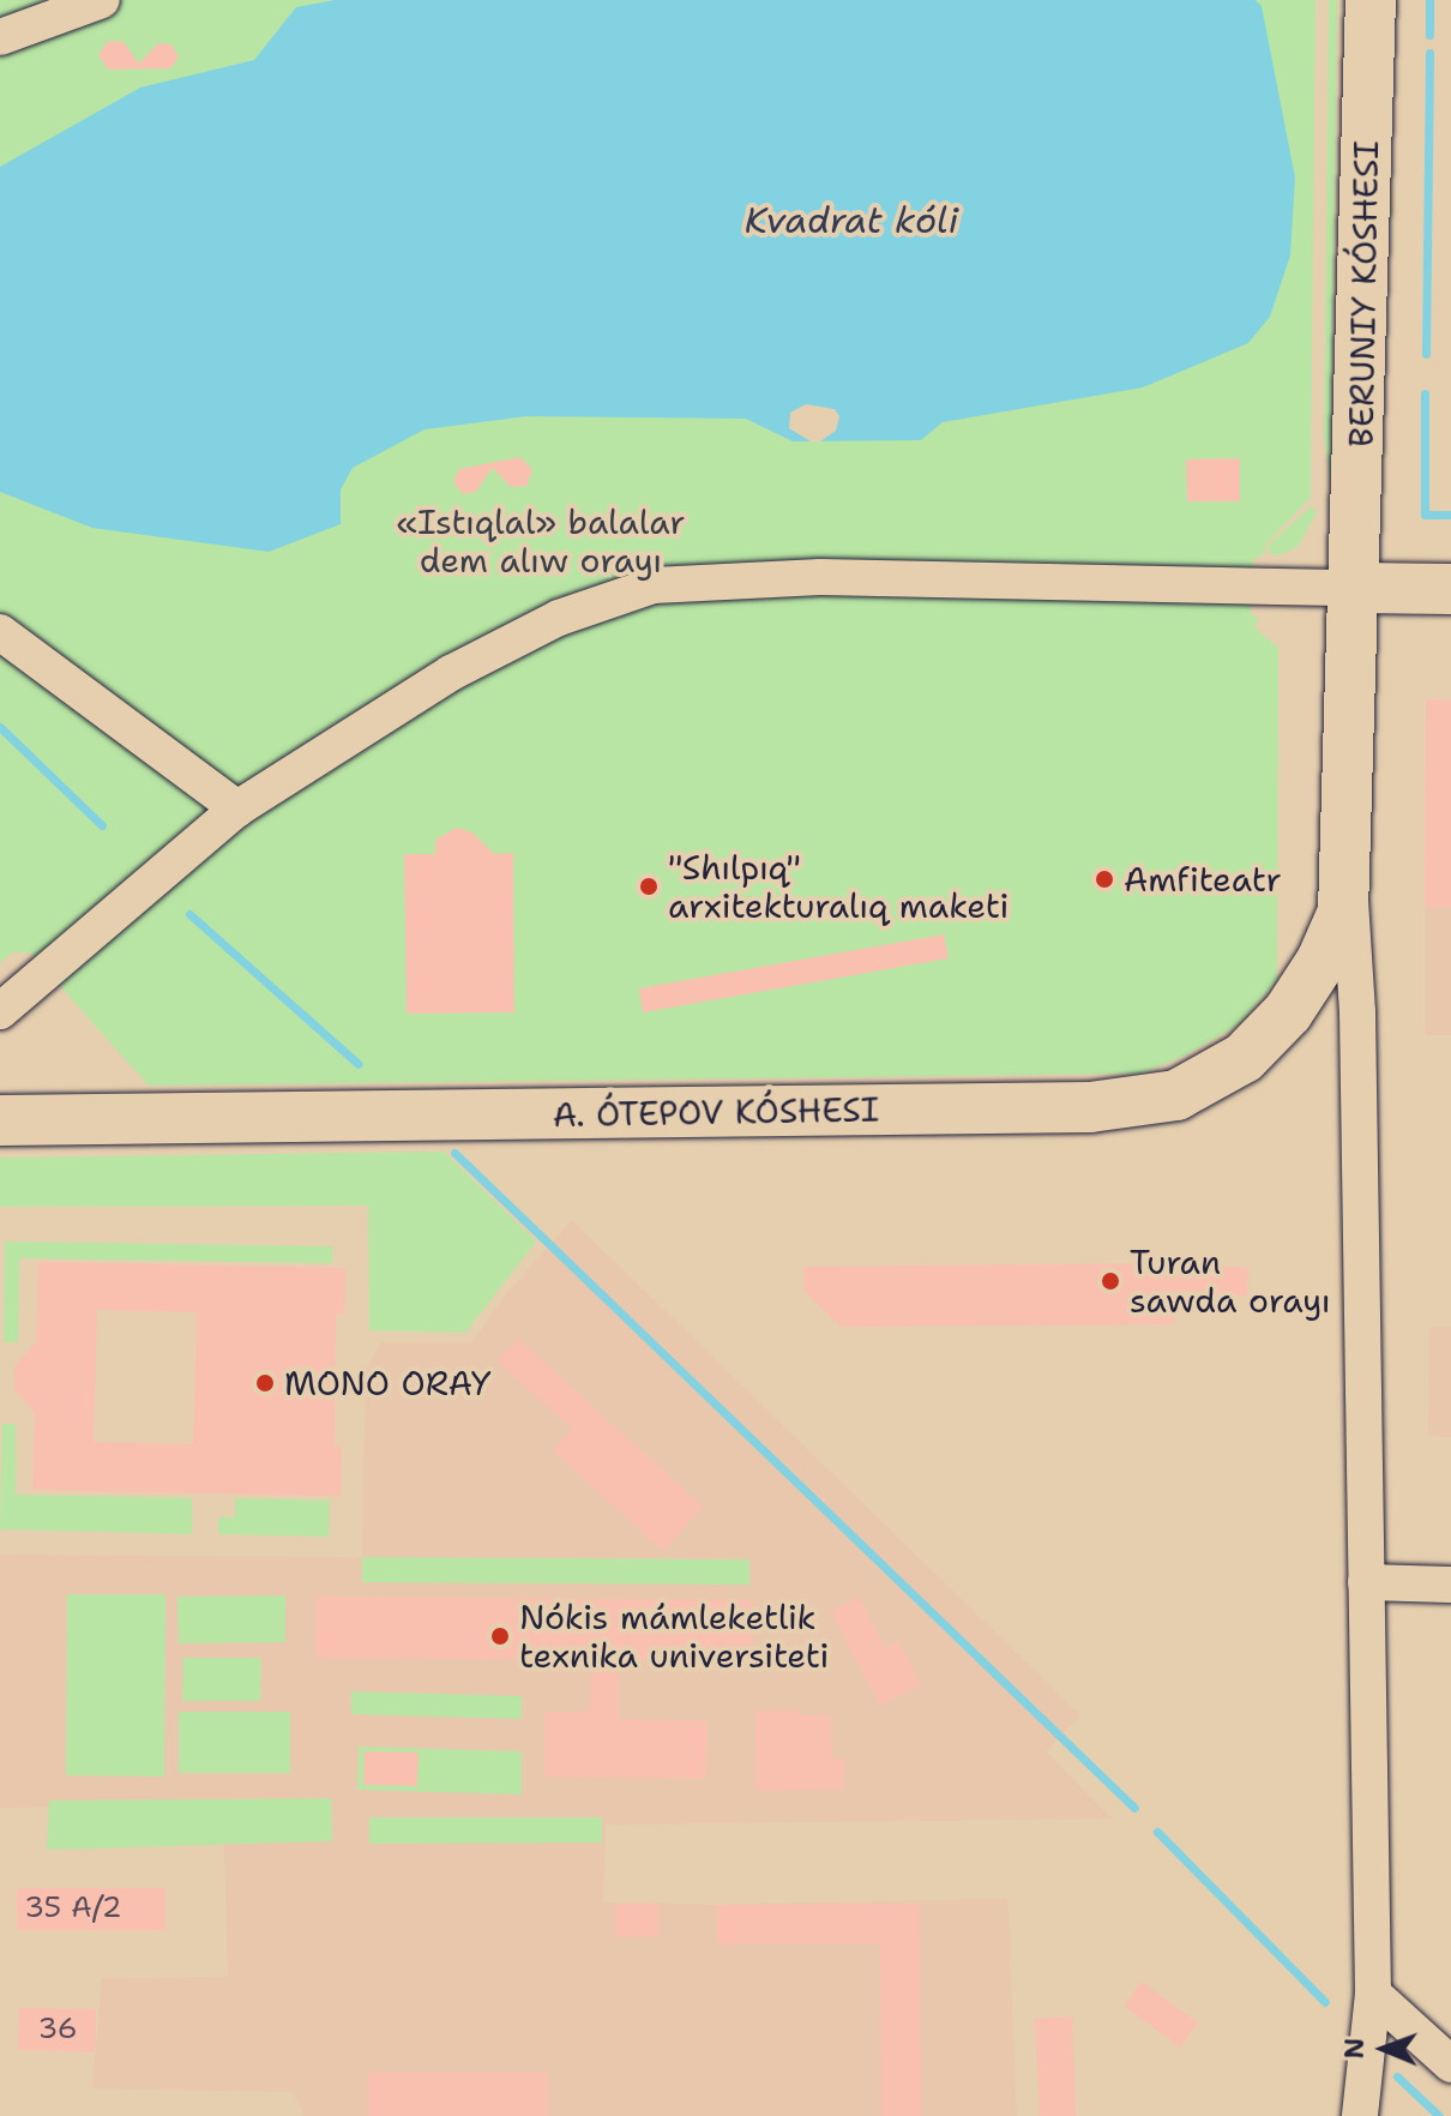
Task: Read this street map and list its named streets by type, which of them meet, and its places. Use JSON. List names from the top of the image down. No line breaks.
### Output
{"streets":{"main road":["BERUNIY KÓSHESI","A. ÓTEPOV KÓSHESI"]},"crossings":[["BERUNIY KÓSHESI","A. ÓTEPOV KÓSHESI"]],"water":["Kvadrat kóli"],"parks":["«Istıqlal» balalar dem alıw orayı"],"places":["Amfiteatr","\"Shılpıq\" arxitekturalıq maketi","Turan sawda orayı","MONO ORAY","Nókis mámleketlik texnika universiteti"],"house_numbers":["35 А/2","36"],"north":"left"}
